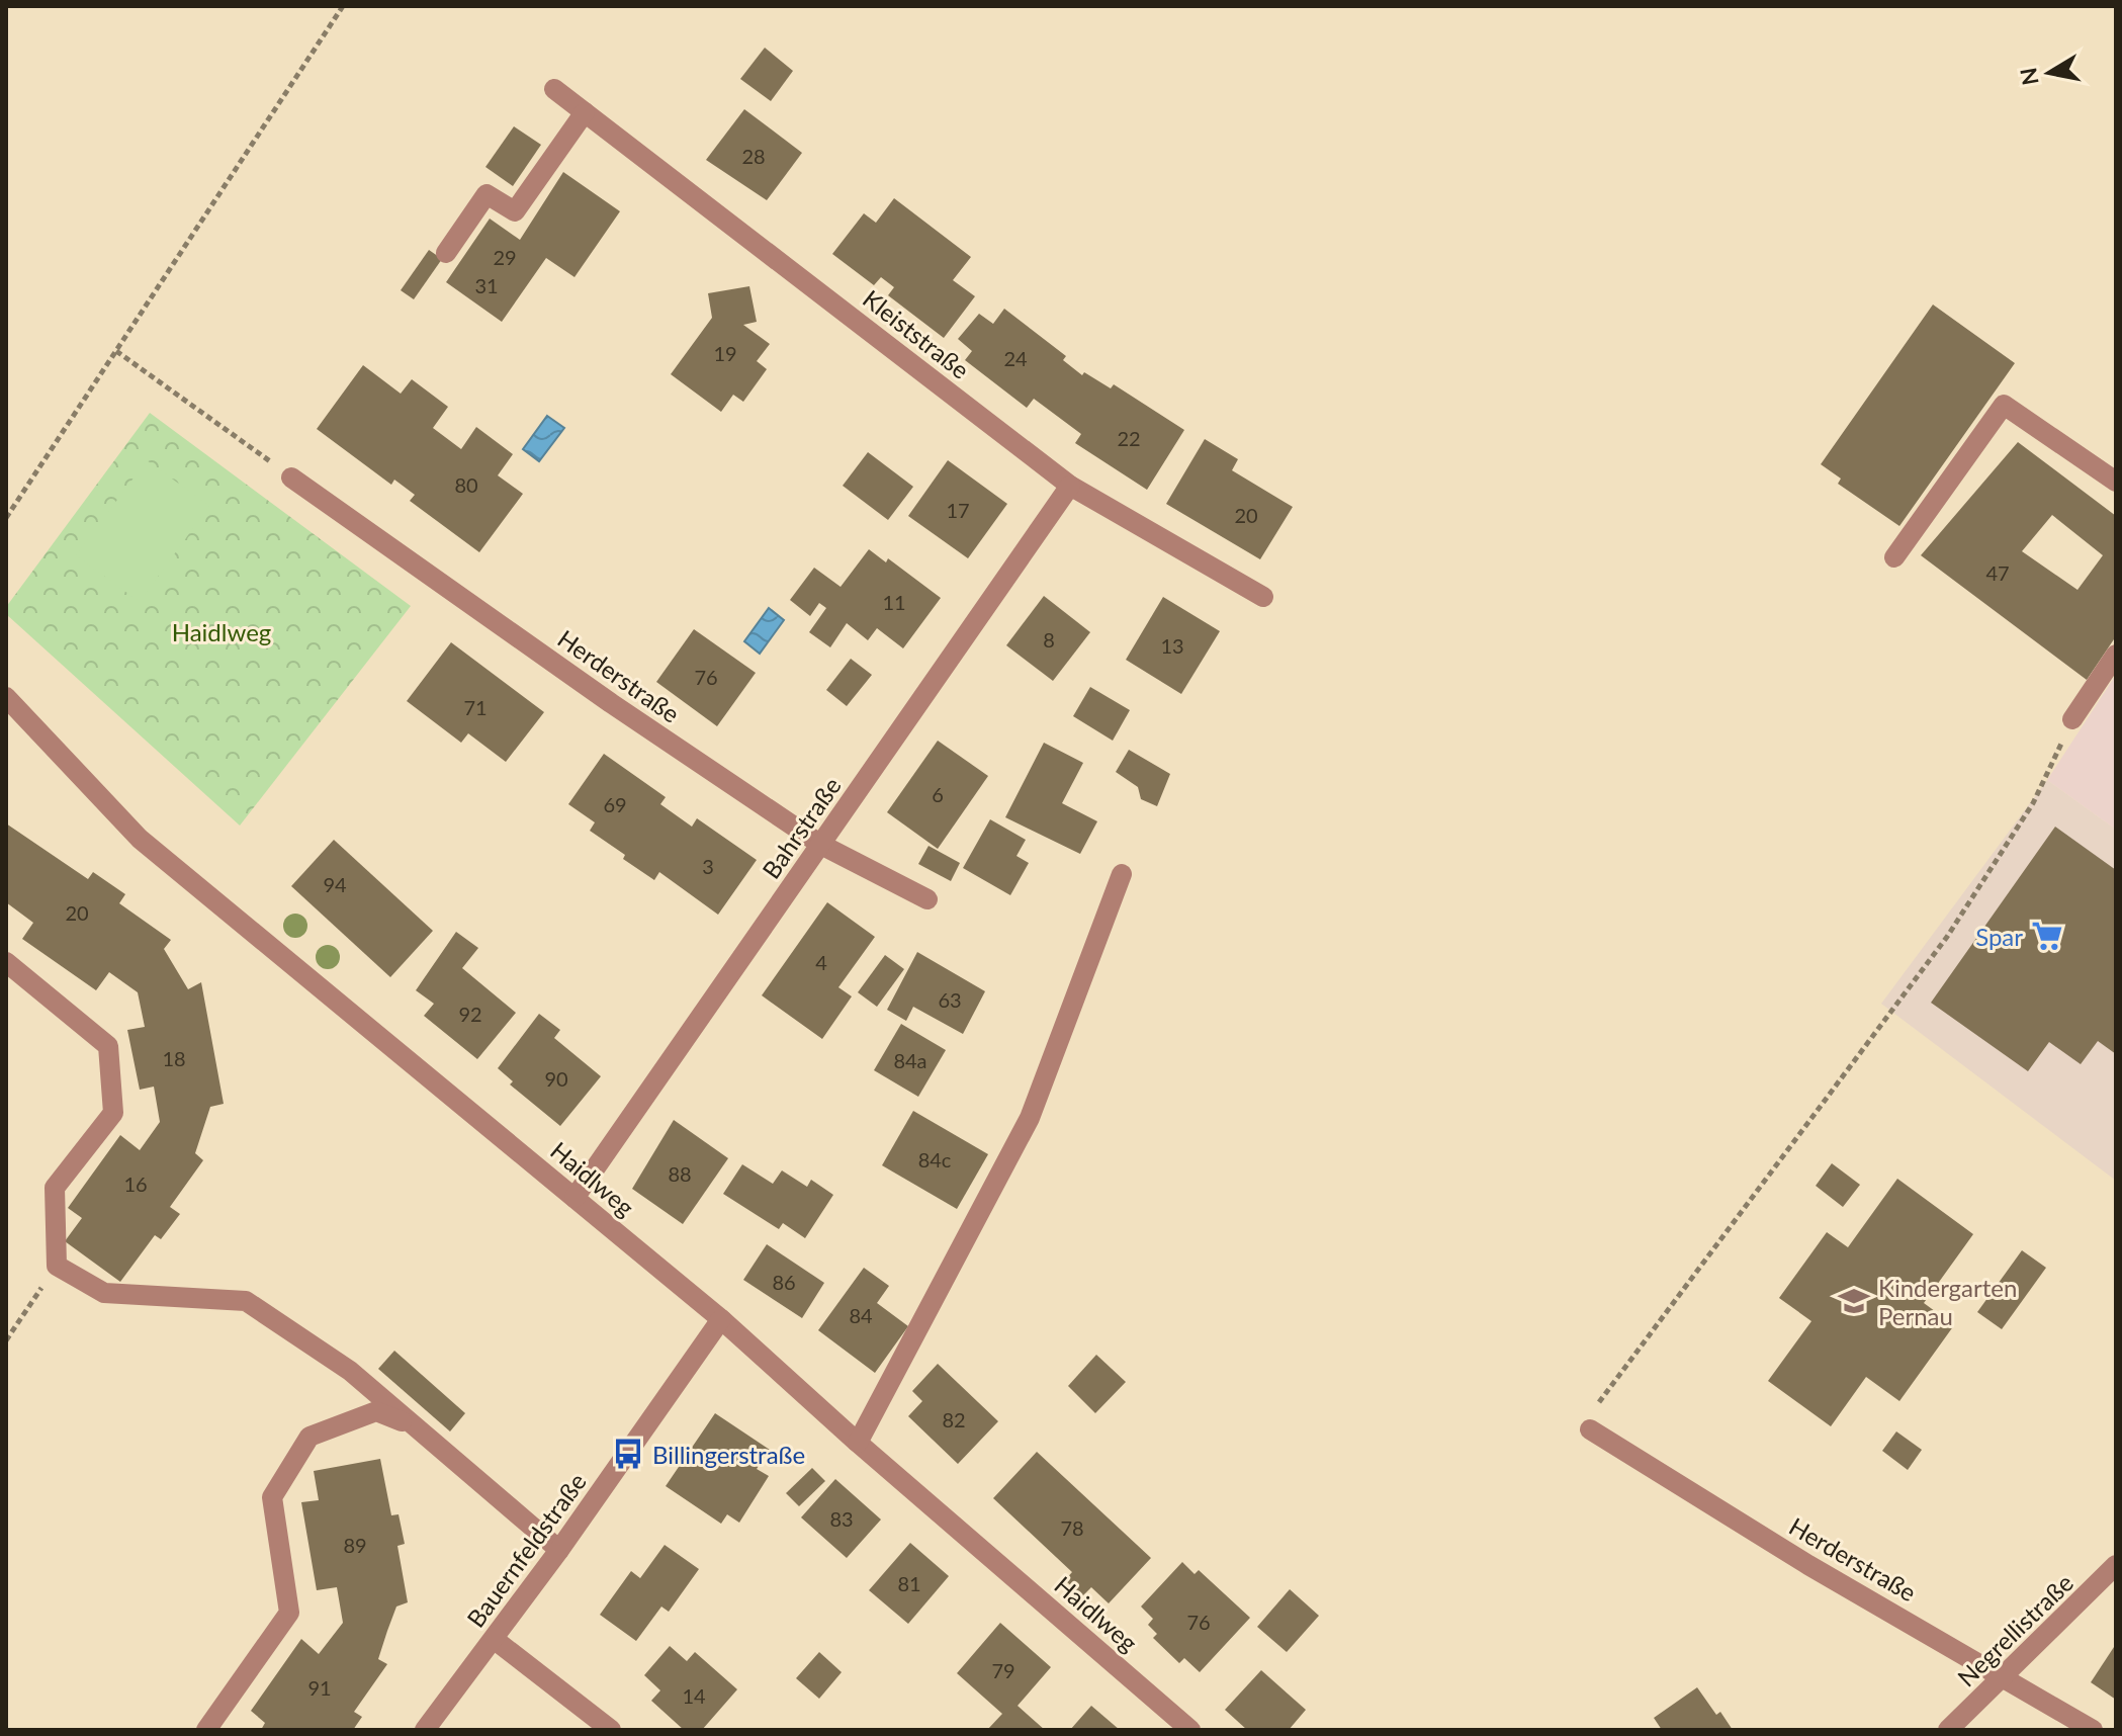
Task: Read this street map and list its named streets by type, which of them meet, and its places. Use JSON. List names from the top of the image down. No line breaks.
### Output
{"streets":{"street":["Kleiststraße","Herderstraße","Bahrstraße","Haidlweg","Bauernfeldstraße","Negrellistraße"]},"crossings":[["Kleiststraße","Bahrstraße"],["Herderstraße","Bahrstraße"],["Herderstraße","Negrellistraße"],["Bahrstraße","Haidlweg"],["Haidlweg","Bauernfeldstraße"]],"parks":["Haidlweg"],"places":{"supermarket":["Spar"],"school or university":["Kindergarten Pernau"],"bus stop":["Billingerstraße"]},"house_numbers":["28","29","31","19","24","22","80","17","20","47","11","8","13","76","71","6","69","3","94","20","4","63","92","18","84a","90","84c","88","16","86","84","82","83","78","89","81","76","79","91","14"],"north":"left"}
